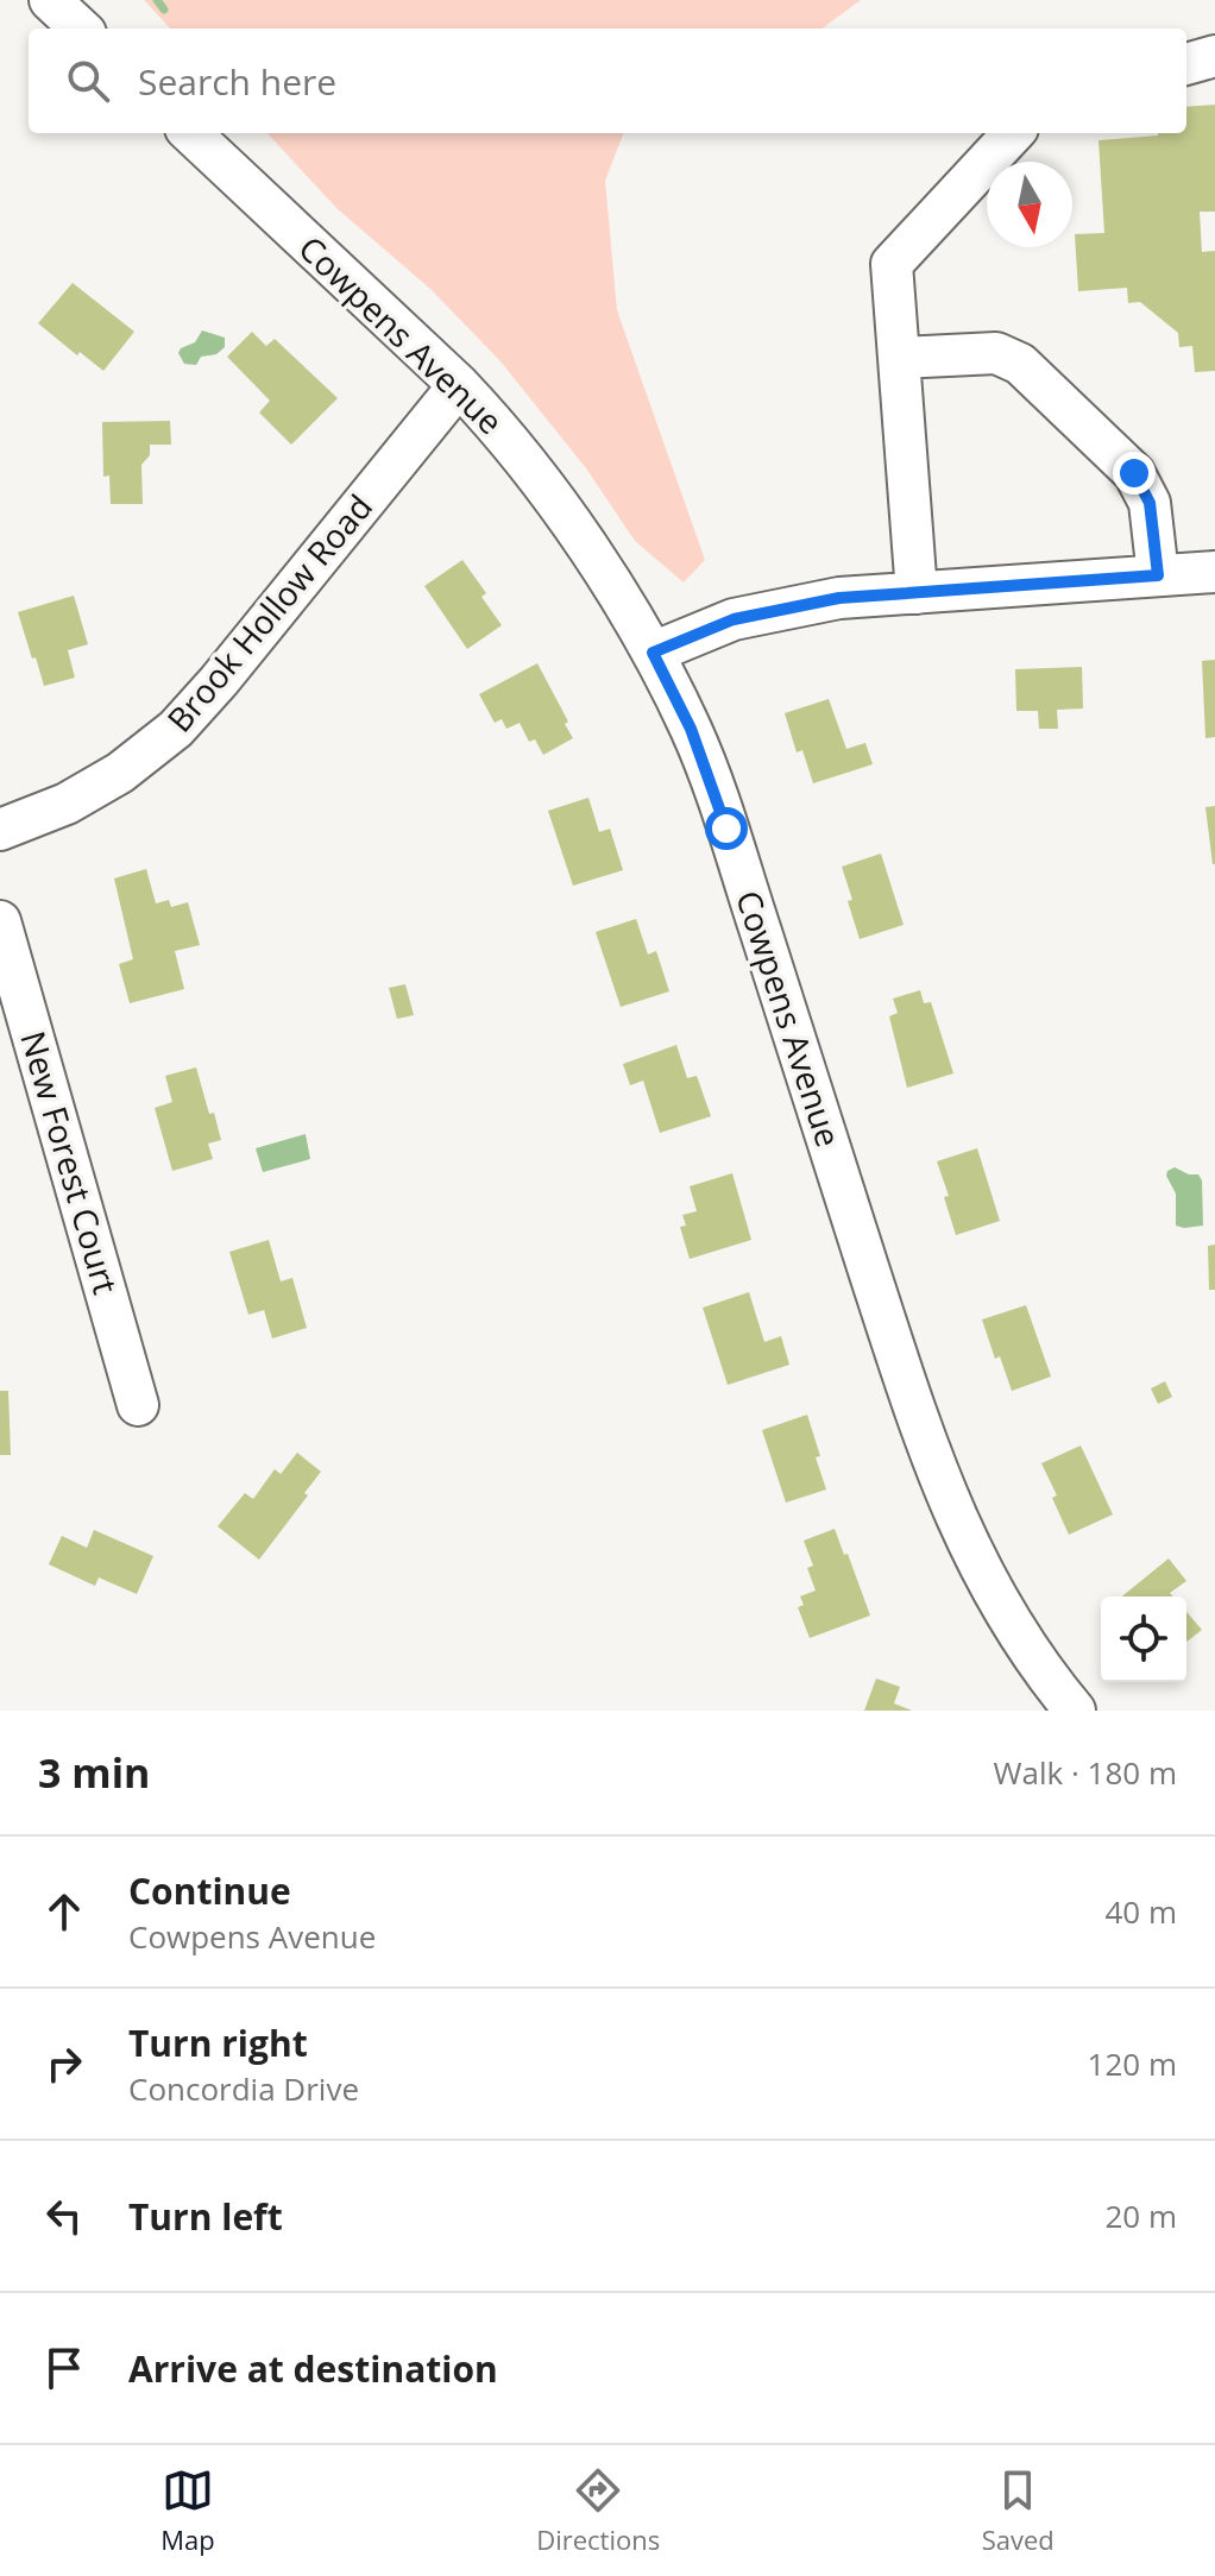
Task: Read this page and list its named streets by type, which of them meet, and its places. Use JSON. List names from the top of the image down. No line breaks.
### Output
{"streets":{"street":["Cowpens Avenue","Brook Hollow Road","New Forest Court"]},"crossings":[["Cowpens Avenue","Brook Hollow Road"]],"north":"bottom","page":{"search":"Search here","heading":["3 min","Walk · 180 m"],"list":[["Continue","Cowpens Avenue","40 m"],["Turn right","Concordia Drive","120 m"],["Turn left","20 m"],"Arrive at destination"],"nav":["Map","Directions","Saved"]}}
